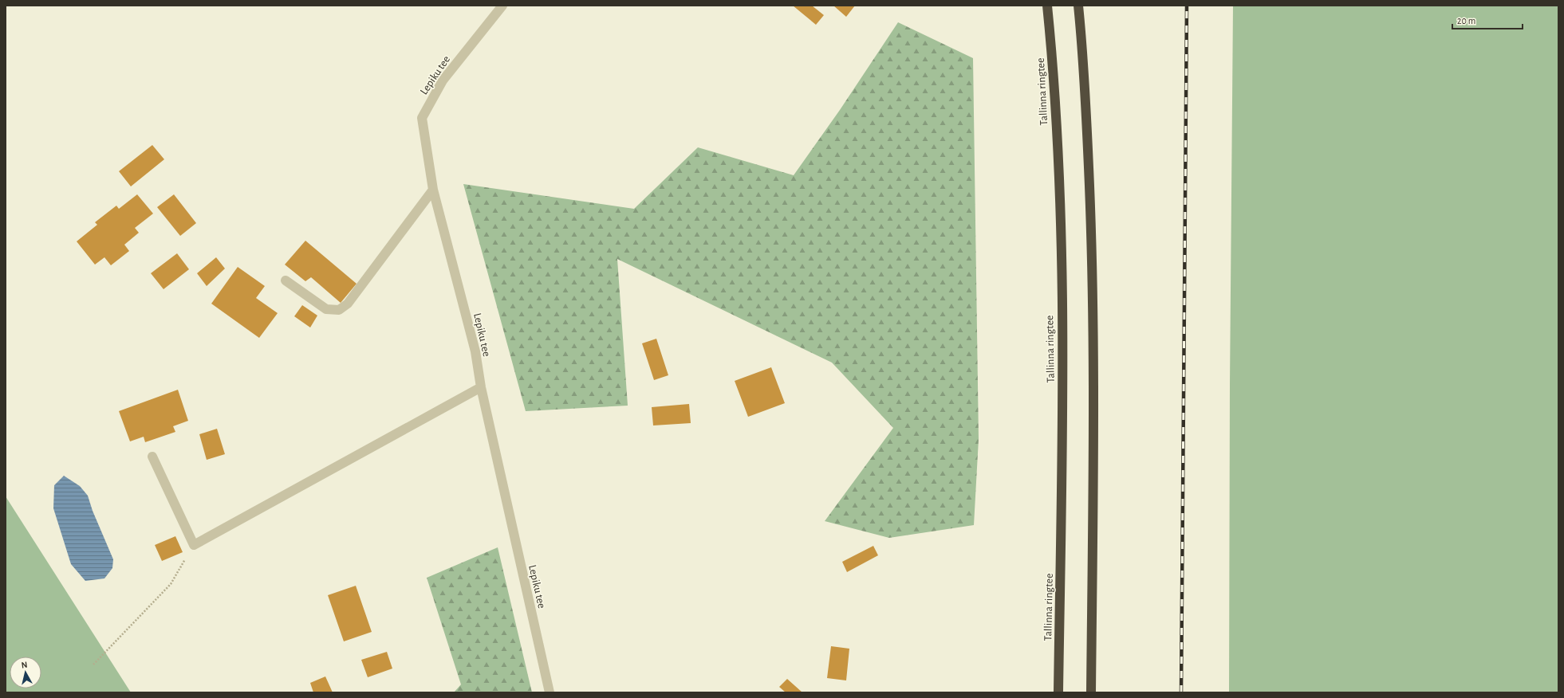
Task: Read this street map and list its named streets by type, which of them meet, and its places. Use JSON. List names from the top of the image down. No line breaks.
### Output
{"streets":{"highway":["Tallinna ringtee"],"street":["Lepiku tee"]},"scale_bar":"20 m","north":"top"}
